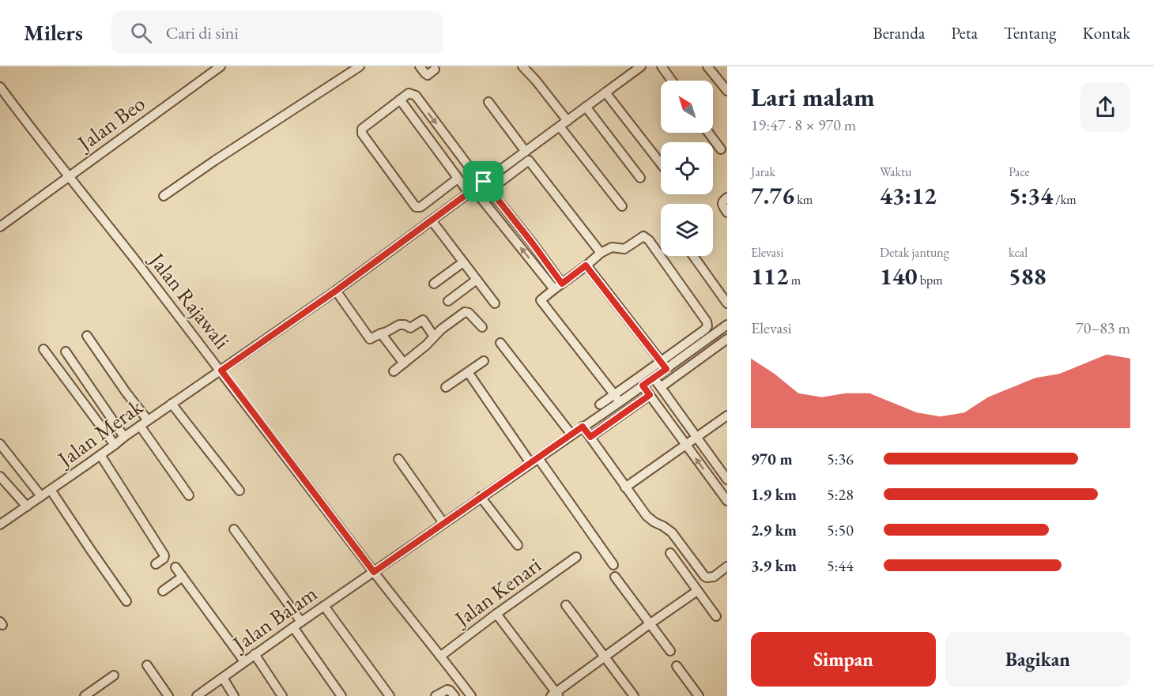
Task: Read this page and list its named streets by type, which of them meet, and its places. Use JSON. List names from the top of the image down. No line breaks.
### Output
{"streets":{"street":["Jalan Beo","Jalan Rajawali","Jalan Merak","Jalan Kenari","Jalan Balam"]},"crossings":[["Jalan Beo","Jalan Rajawali"],["Jalan Rajawali","Jalan Merak"],["Jalan Rajawali","Jalan Kenari"],["Jalan Rajawali","Jalan Balam"]],"north":"top left","page":{"header":"Milers","search":"Cari di sini","nav":["Beranda","Peta","Tentang","Kontak"],"heading":["Lari malam","19:47 · 8 × 970 m"],"stats":[["Jarak","7.76 km"],["Waktu","43:12"],["Pace","5:34 /km"],["Elevasi","112 m"],["Detak jantung","140 bpm"],["kcal","588"]],"chart":["Elevasi","70–83 m"],"list":[{"name":"970 m","note":"5:36"},{"name":"1.9 km","note":"5:28"},{"name":"2.9 km","note":"5:50"},{"name":"3.9 km","note":"5:44"}],"buttons":["Simpan","Bagikan"]}}
